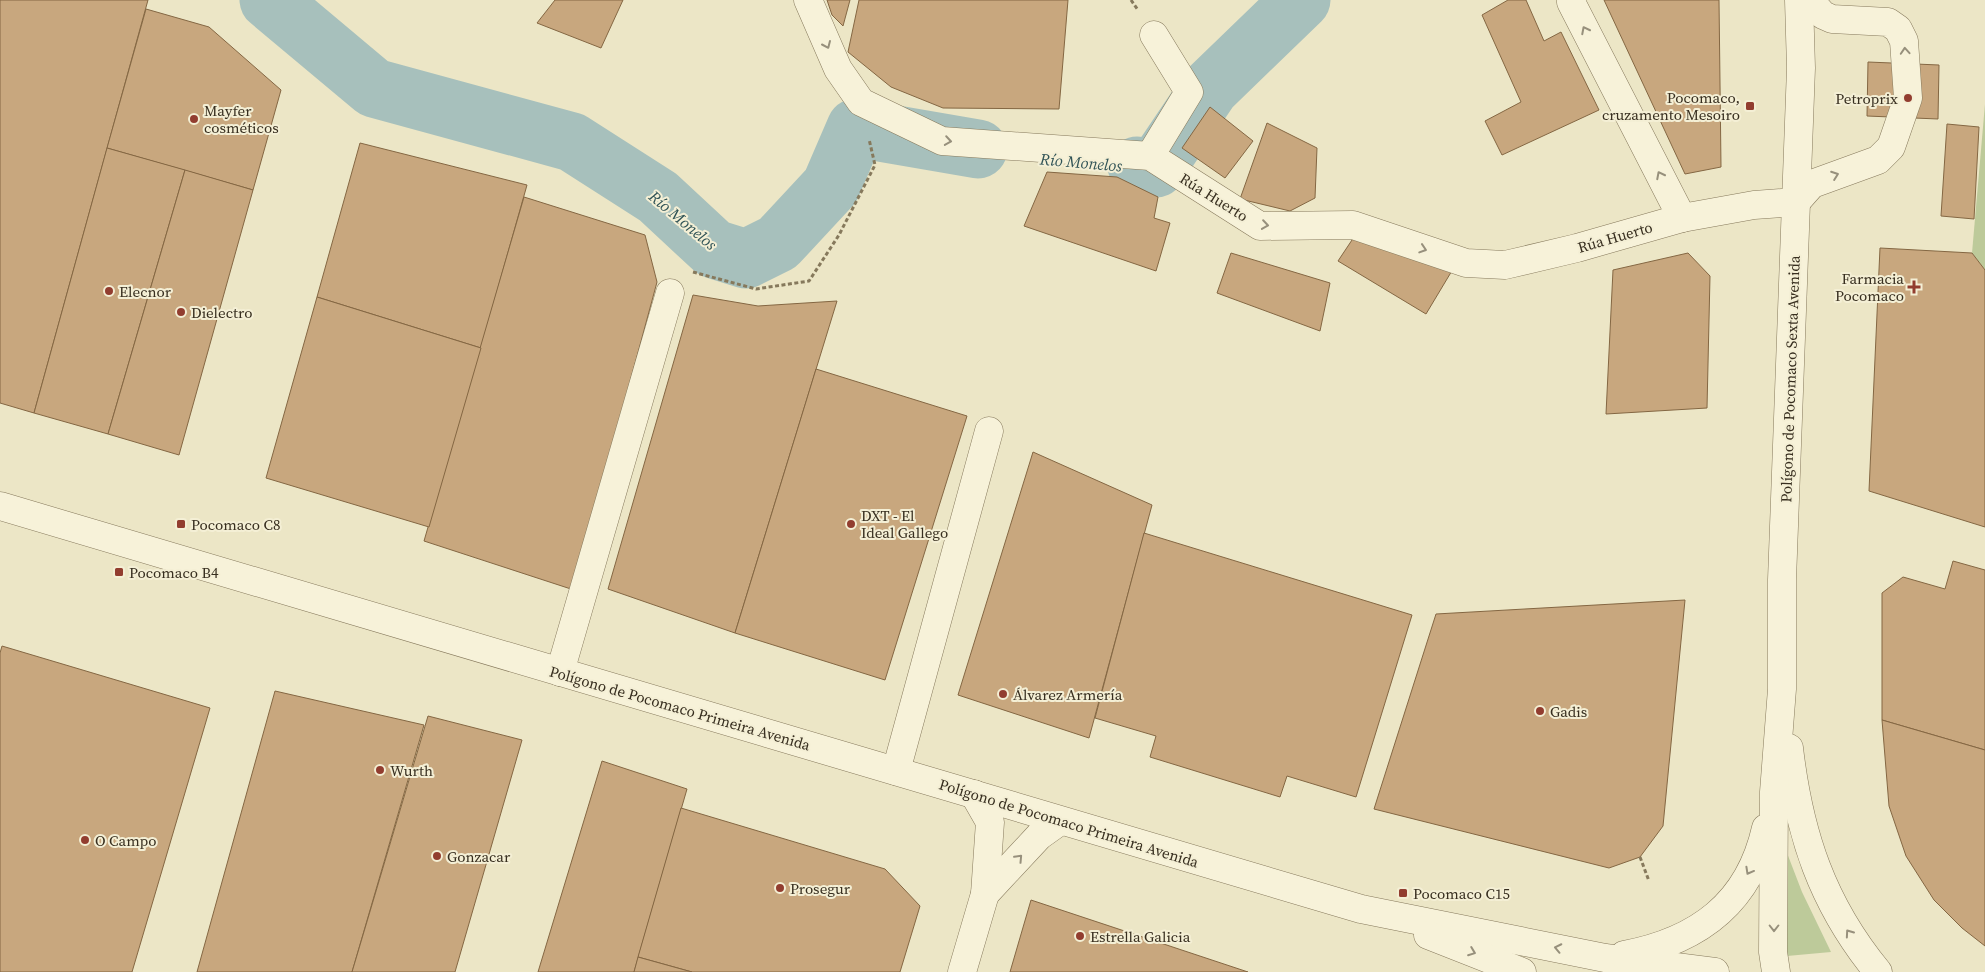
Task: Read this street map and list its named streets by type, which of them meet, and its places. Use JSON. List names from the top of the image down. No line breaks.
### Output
{"streets":{"street":["Rúa Huerto","Polígono de Pocomaco Sexta Avenida","Polígono de Pocomaco Primeira Avenida"]},"crossings":[["Rúa Huerto","Polígono de Pocomaco Sexta Avenida"]],"one_way":["Rúa Huerto"],"water":["Río Monelos"],"places":{"other":["Petroprix","Mayfer cosméticos","Elecnor","Dielectro","DXT - El Ideal Gallego","Álvarez Armería","Gadis","Wurth","O Campo","Gonzacar","Prosegur","Estrella Galicia"],"transit":["Pocomaco, cruzamento Mesoiro","Pocomaco C8","Pocomaco B4","Pocomaco C15"],"health":["Farmacia Pocomaco"]}}
